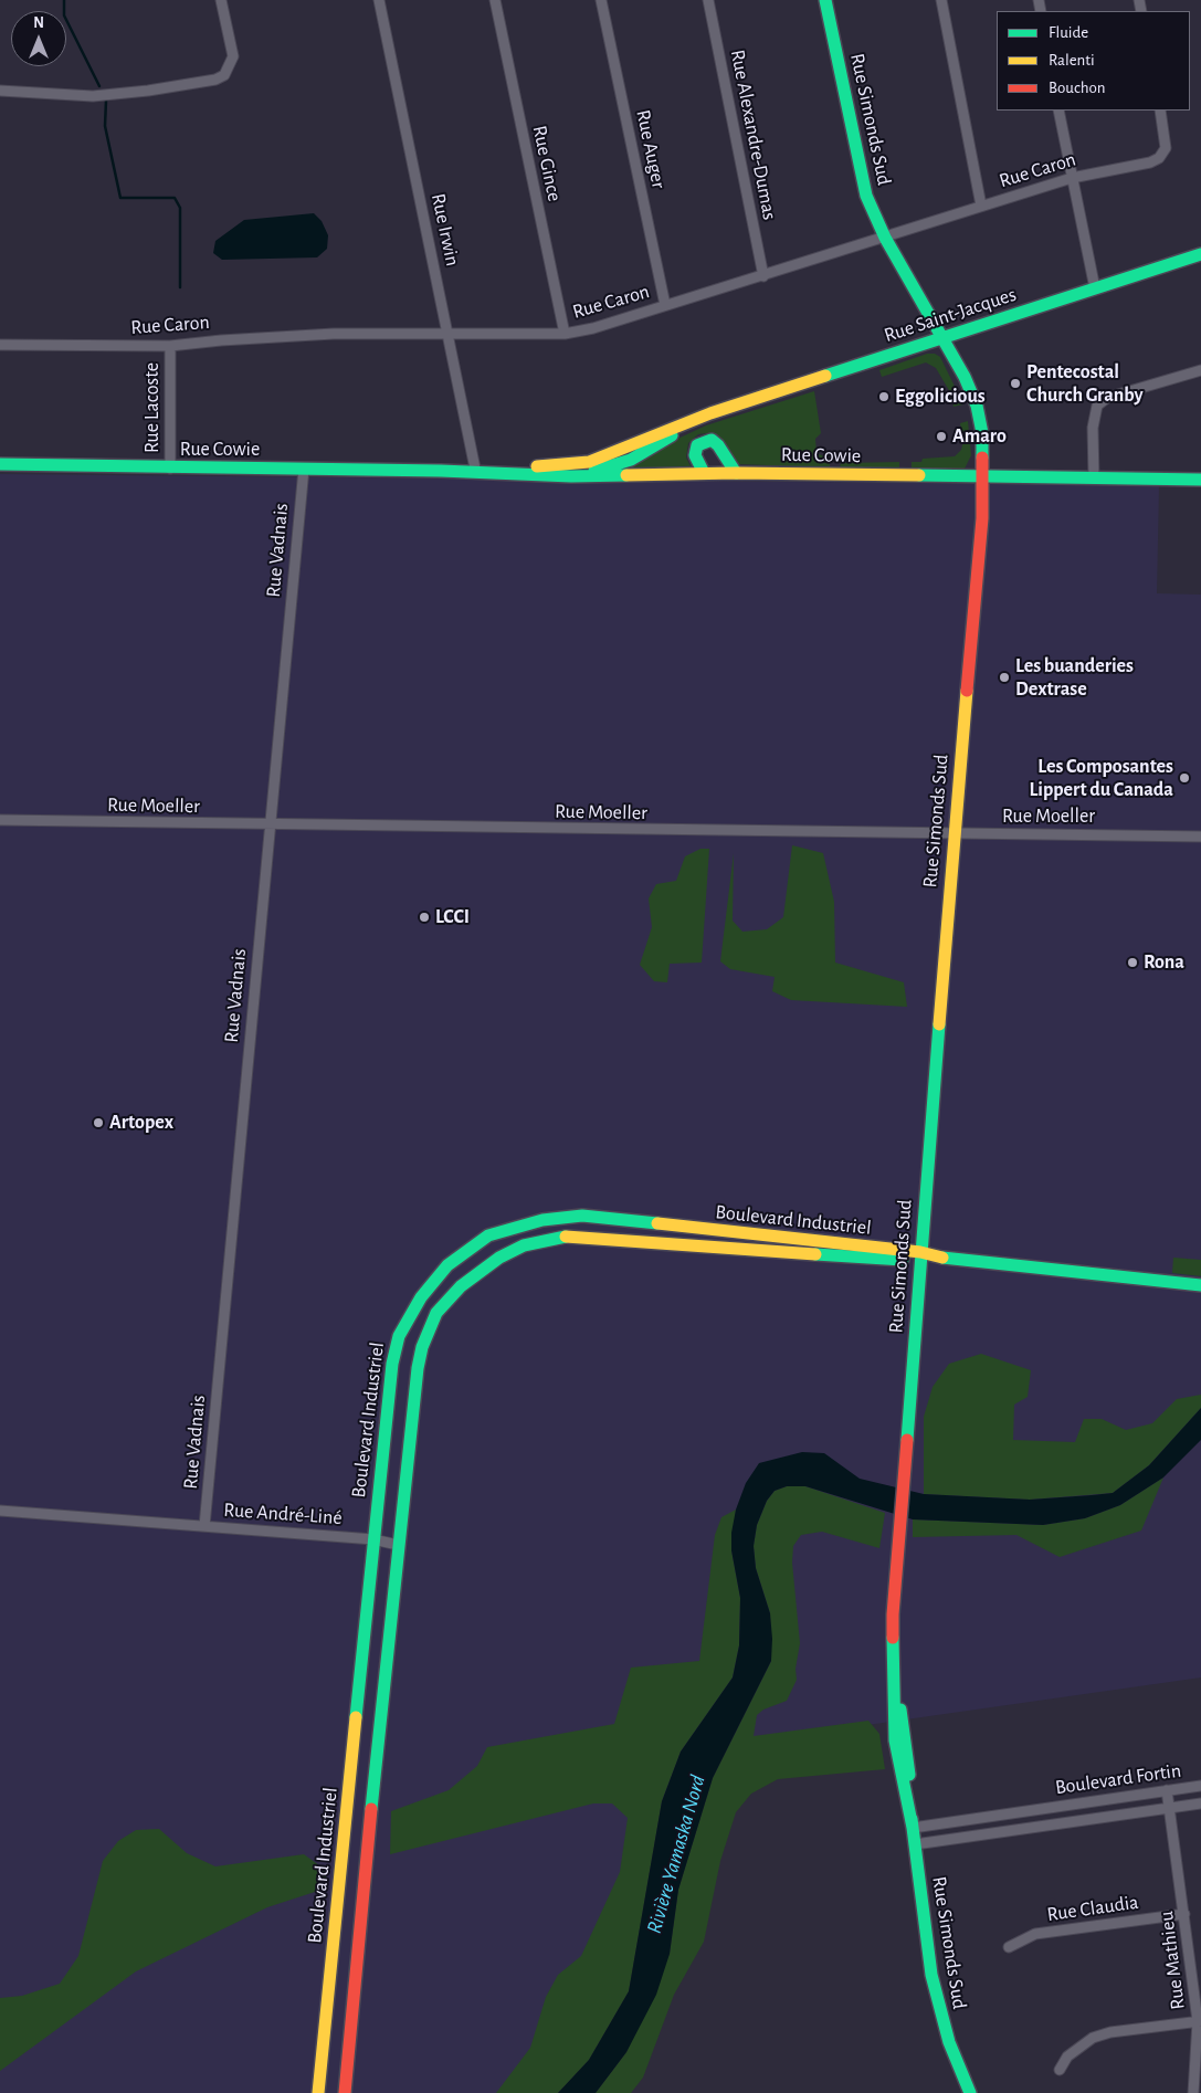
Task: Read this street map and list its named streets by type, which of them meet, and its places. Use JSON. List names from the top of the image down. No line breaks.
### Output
{"streets":{"street":["Rue Simonds Sud","Rue Alexandre-Dumas","Rue Auger","Rue Gince","Rue Caron","Rue Irwin","Rue Saint-Jacques","Rue Lacoste","Rue Cowie","Rue Vadnais","Rue Moeller","Boulevard Industriel","Rue André-Liné","Boulevard Fortin","Rue Claudia","Rue Mathieu"]},"crossings":[["Rue Simonds Sud","Rue Caron"],["Rue Simonds Sud","Rue Saint-Jacques"],["Rue Simonds Sud","Rue Cowie"],["Rue Simonds Sud","Rue Moeller"],["Rue Simonds Sud","Boulevard Industriel"],["Rue Simonds Sud","Boulevard Fortin"],["Rue Alexandre-Dumas","Rue Caron"],["Rue Auger","Rue Caron"],["Rue Gince","Rue Caron"],["Rue Caron","Rue Irwin"],["Rue Caron","Rue Lacoste"],["Rue Irwin","Rue Saint-Jacques"],["Rue Irwin","Rue Cowie"],["Rue Saint-Jacques","Rue Cowie"],["Rue Lacoste","Rue Cowie"],["Rue Cowie","Rue Vadnais"],["Rue Vadnais","Rue Moeller"],["Rue Vadnais","Rue André-Liné"],["Boulevard Industriel","Rue André-Liné"],["Boulevard Fortin","Rue Mathieu"],["Rue Claudia","Rue Mathieu"]],"water":["Rivière Yamaska Nord"],"places":["Pentecostal Church Granby","Eggolicious","Amaro","Les buanderies Dextrase","Les Composantes Lippert du Canada","LCCI","Rona","Artopex"],"legend":["Fluide","Ralenti","Bouchon"],"north":"top"}
